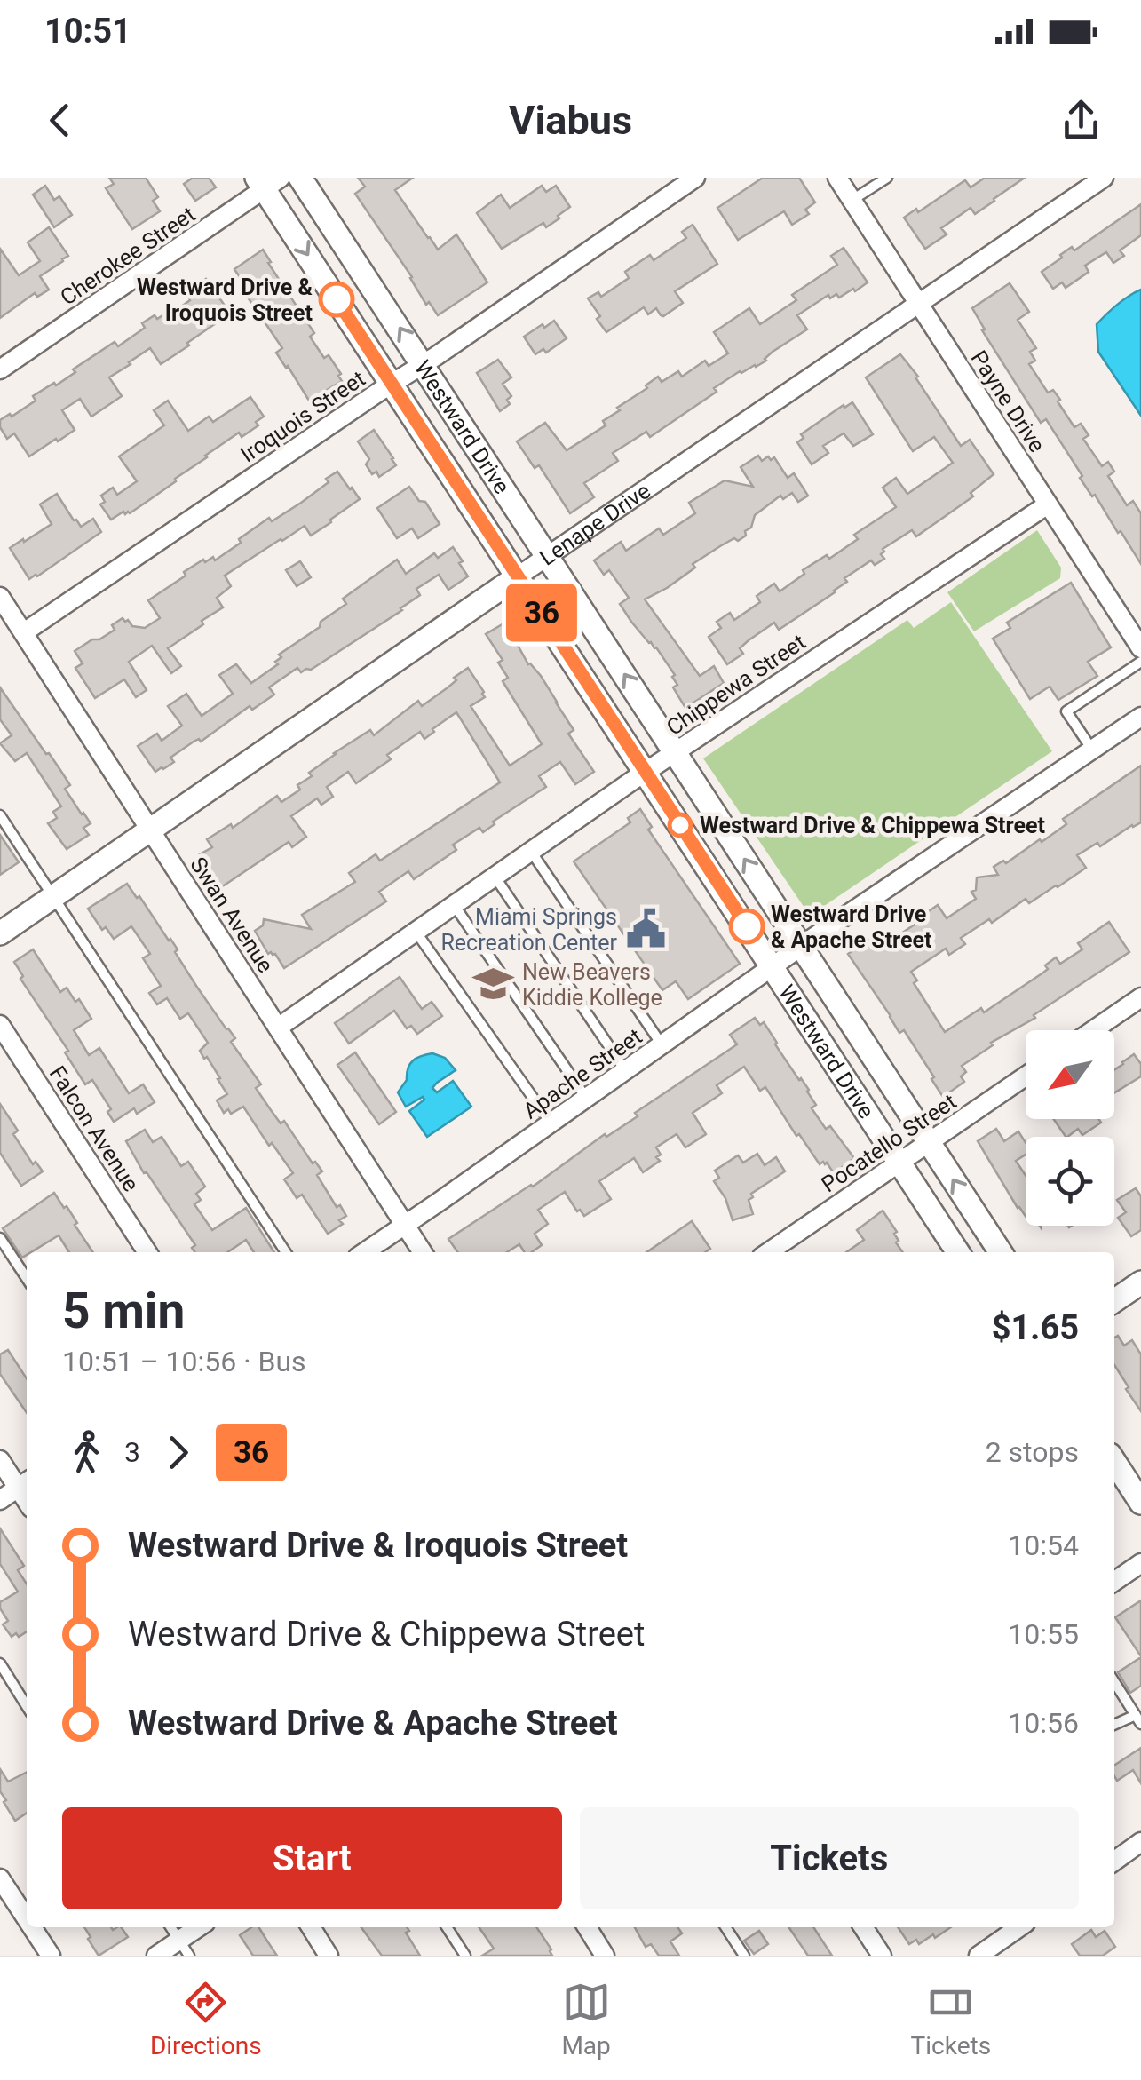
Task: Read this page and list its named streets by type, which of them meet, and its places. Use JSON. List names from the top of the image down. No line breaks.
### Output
{"streets":{"street":["Cherokee Street","Payne Drive","Iroquois Street","Westward Drive","Lenape Drive","Chippewa Street","Swan Avenue","Apache Street","Falcon Avenue","Pocatello Street"]},"crossings":[["Cherokee Street","Westward Drive"],["Payne Drive","Lenape Drive"],["Payne Drive","Chippewa Street"],["Iroquois Street","Westward Drive"],["Iroquois Street","Swan Avenue"],["Westward Drive","Lenape Drive"],["Westward Drive","Chippewa Street"],["Westward Drive","Apache Street"],["Westward Drive","Pocatello Street"],["Lenape Drive","Swan Avenue"],["Chippewa Street","Swan Avenue"],["Swan Avenue","Apache Street"]],"places":{"other":["Westward Drive & Iroquois Street","Westward Drive & Chippewa Street","Westward Drive & Apache Street"],"public building":["Miami Springs Recreation Center"],"school or university":["New Beavers Kiddie Kollege"]},"lines":["bus line 36"],"north":"bottom left","page":{"status":"10:51","header":"Viabus","on_map":"36","heading":["5 min","10:51 – 10:56 · Bus","$1.65"],"legs":["3","36","2 stops"],"list":[{"name":"Westward Drive & Iroquois Street","value":"10:54"},{"name":"Westward Drive & Chippewa Street","value":"10:55"},{"name":"Westward Drive & Apache Street","value":"10:56"}],"buttons":["Start","Tickets"],"tabs":["Directions","Map","Tickets"]}}
